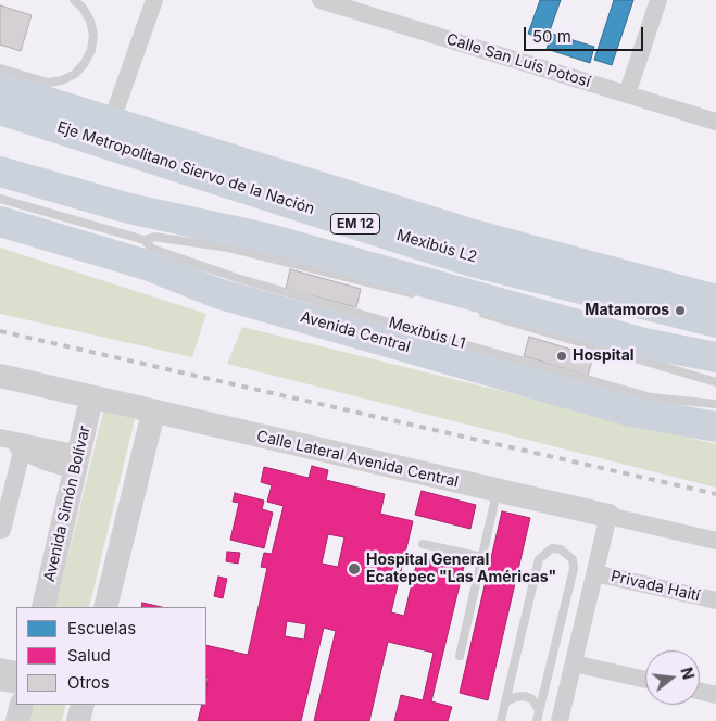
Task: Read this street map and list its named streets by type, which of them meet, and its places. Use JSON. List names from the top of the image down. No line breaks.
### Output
{"streets":{"highway":["Eje Metropolitano Siervo de la Nación","EM 12","Avenida Central"],"main road":["Calle Lateral Avenida Central","Avenida Simón Bolívar"],"street":["Calle San Luis Potosí","Privada Haití"],"lane":["Mexibús L2","Mexibús L1"]},"crossings":[["Calle Lateral Avenida Central","Avenida Simón Bolívar"]],"places":["Matamoros","Hospital","Hospital General Ecatepec \"Las Américas\""],"legend":["Escuelas","Salud","Otros"],"scale_bar":"50 m","north":"right"}
